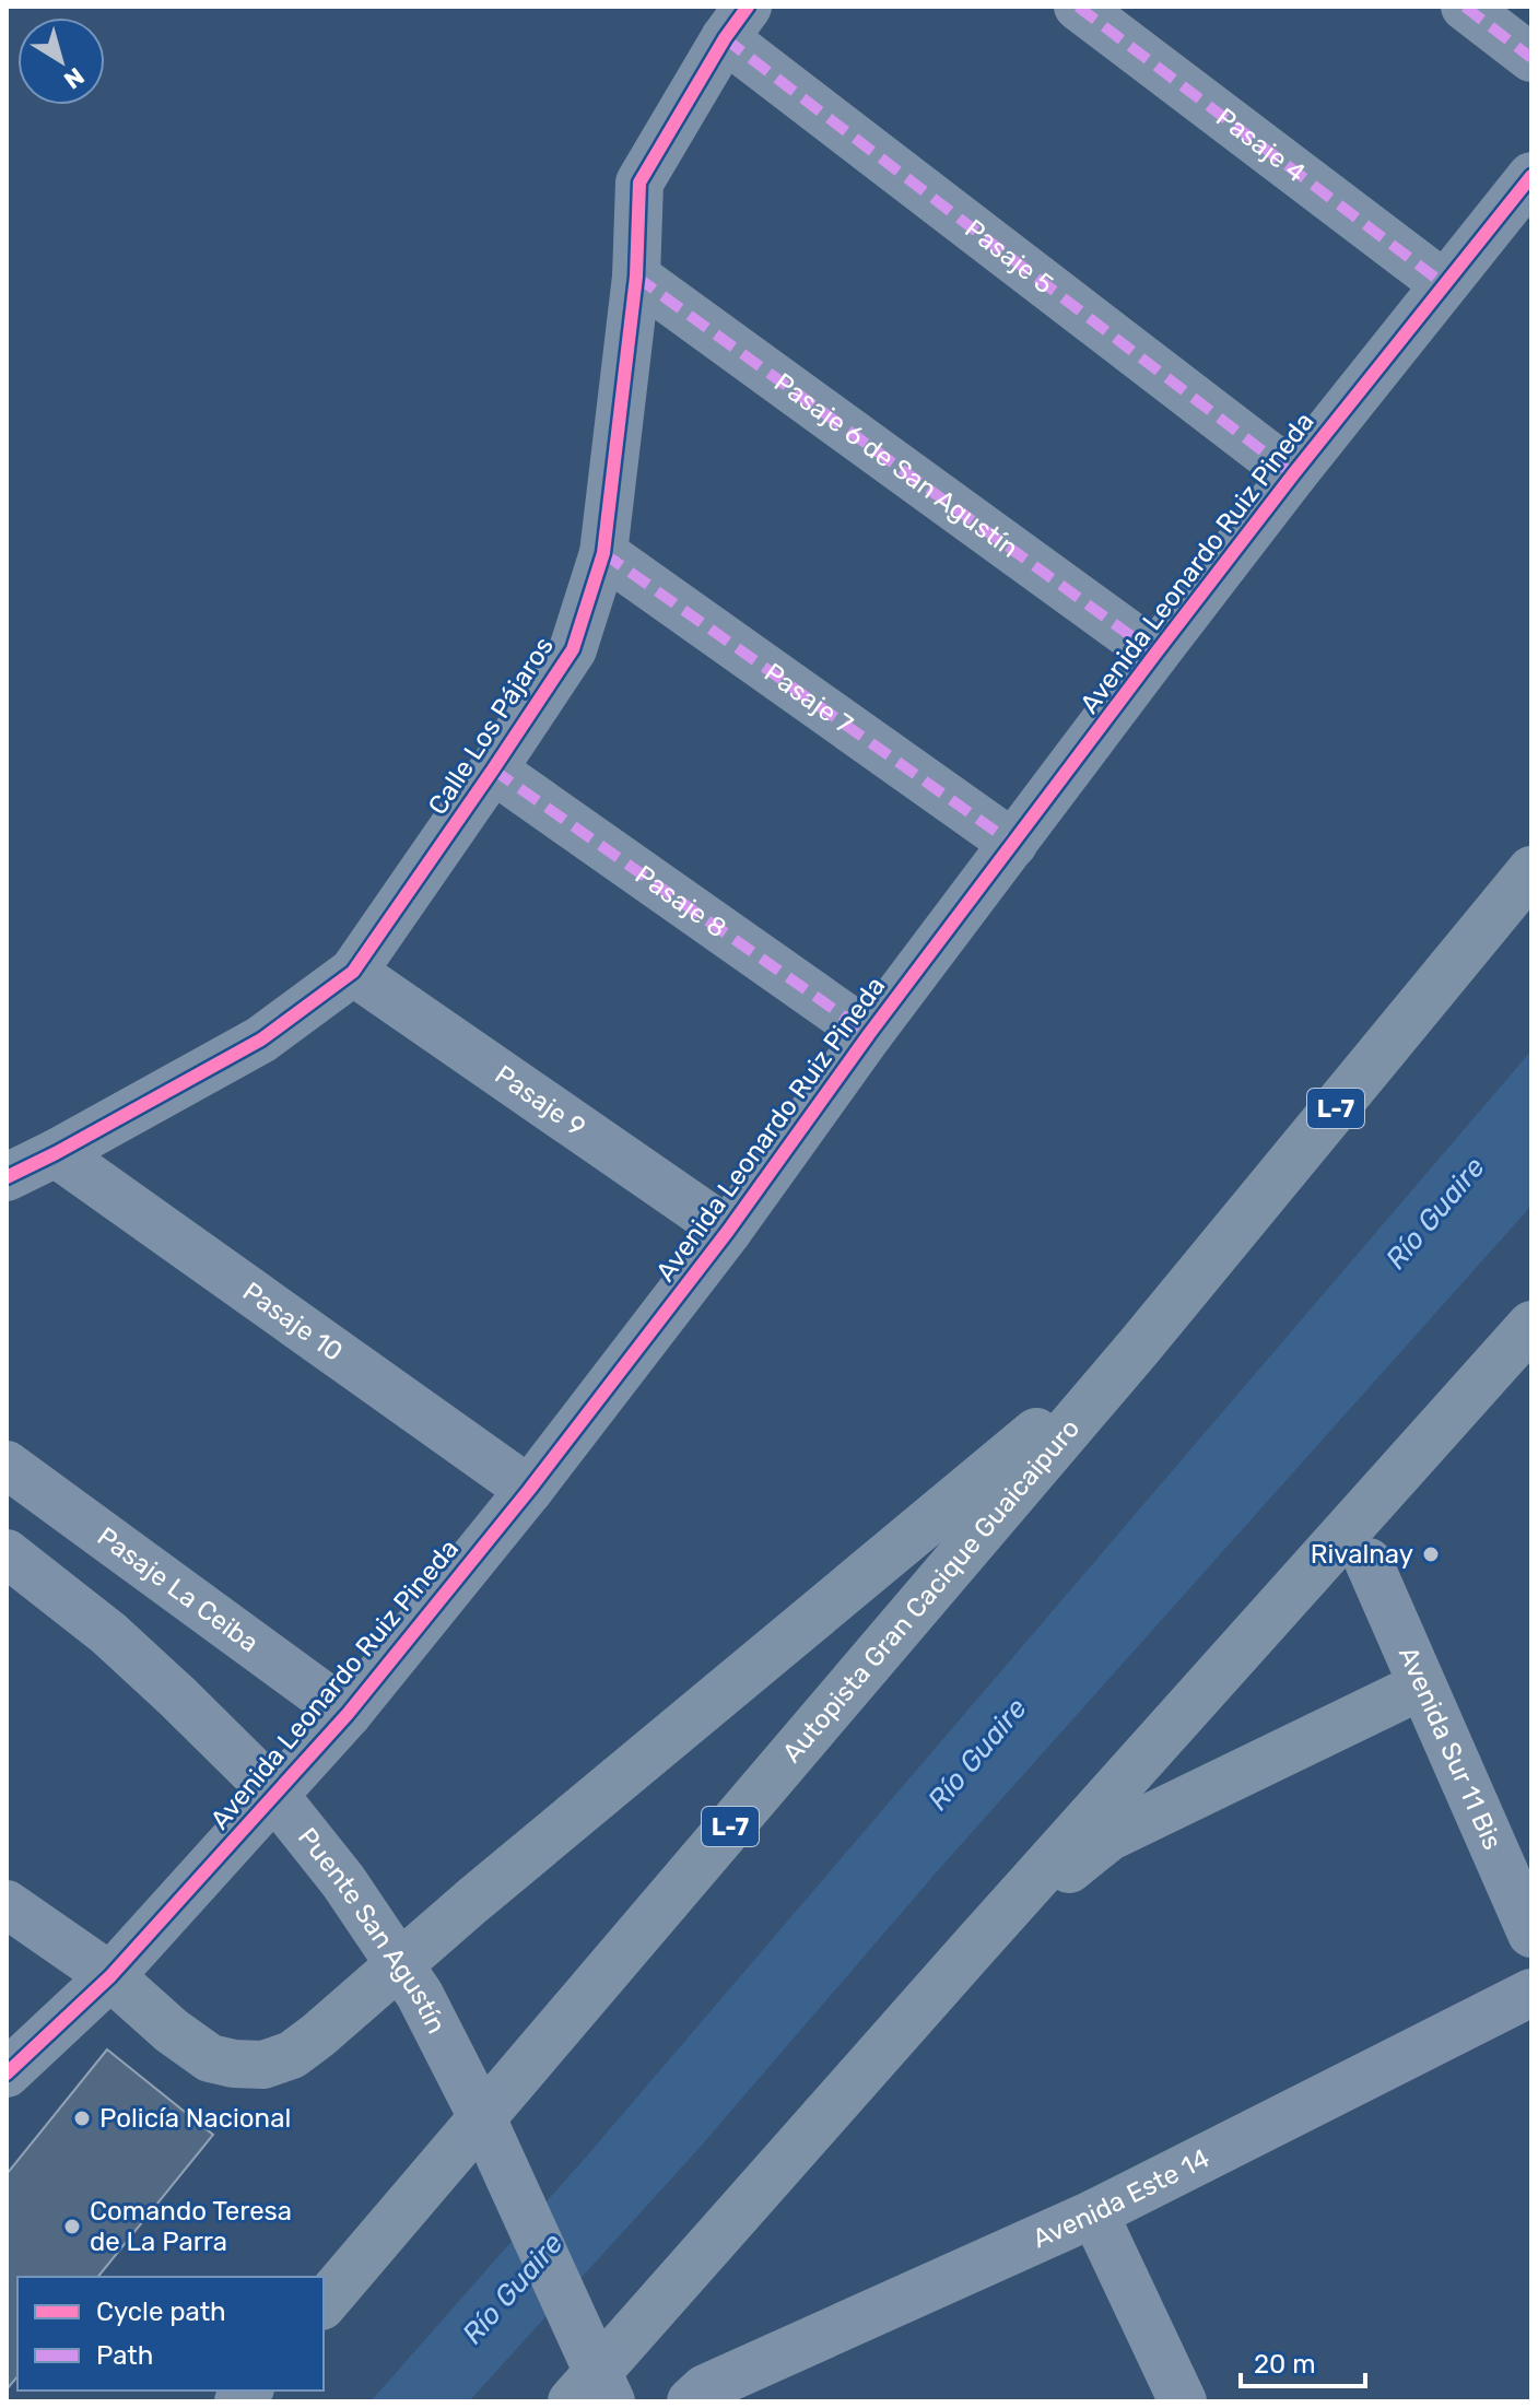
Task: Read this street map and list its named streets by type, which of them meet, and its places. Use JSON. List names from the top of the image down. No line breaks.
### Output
{"streets":{"highway":["L-7","Autopista Gran Cacique Guaicaipuro"],"street":["Pasaje 4","Pasaje 5","Pasaje 6 de San Agustín","Avenida Leonardo Ruiz Pineda","Pasaje 7","Calle Los Pájaros","Pasaje 8","Pasaje 9","Pasaje 10","Pasaje La Ceiba","Avenida Sur 11 Bis","Puente San Agustín","Avenida Este 14"]},"crossings":[["Pasaje 4","Avenida Leonardo Ruiz Pineda"],["Pasaje 5","Avenida Leonardo Ruiz Pineda"],["Pasaje 5","Calle Los Pájaros"],["Pasaje 6 de San Agustín","Avenida Leonardo Ruiz Pineda"],["Pasaje 6 de San Agustín","Calle Los Pájaros"],["Avenida Leonardo Ruiz Pineda","Pasaje 7"],["Avenida Leonardo Ruiz Pineda","Pasaje 8"],["Avenida Leonardo Ruiz Pineda","Pasaje 9"],["Avenida Leonardo Ruiz Pineda","Pasaje 10"],["Avenida Leonardo Ruiz Pineda","Pasaje La Ceiba"],["Pasaje 7","Calle Los Pájaros"],["Calle Los Pájaros","Pasaje 8"],["Calle Los Pájaros","Pasaje 9"],["Calle Los Pájaros","Pasaje 10"]],"water":["Río Guaire"],"places":["Rivalnay","Policía Nacional","Comando Teresa de La Parra"],"legend":["Cycle path","Path"],"scale_bar":"20 m","north":"bottom right"}
